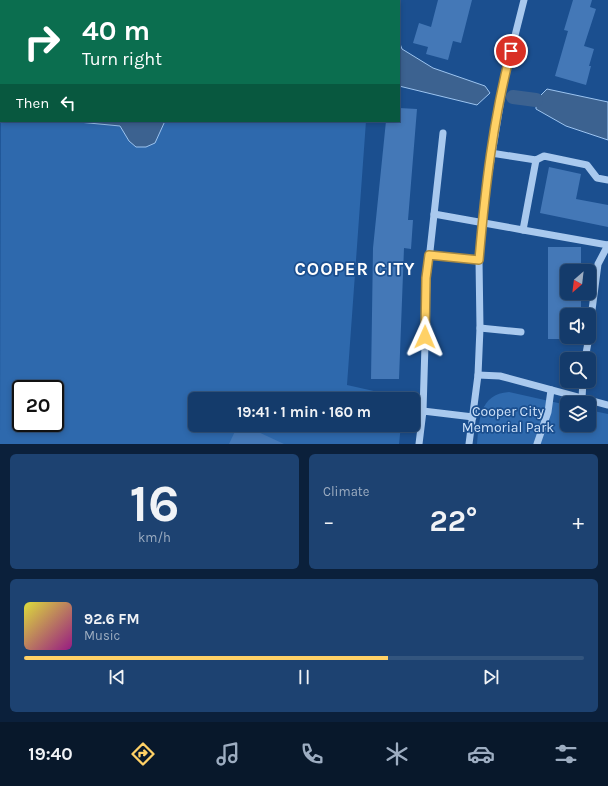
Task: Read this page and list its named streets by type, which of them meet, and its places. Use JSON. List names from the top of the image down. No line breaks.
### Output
{"districts":["COOPER CITY"],"parks":["Cooper City Memorial Park"],"north":"bottom left","page":{"turn":["40 m","Turn right"],"then":"Then","limit":"20","trip":"19:41 · 1 min · 160 m","tile":[["16","km/h"],"Climate"],"heat":["−","22°","+"],"song":["92.6 FM","Music"],"tabs":"19:40"}}
